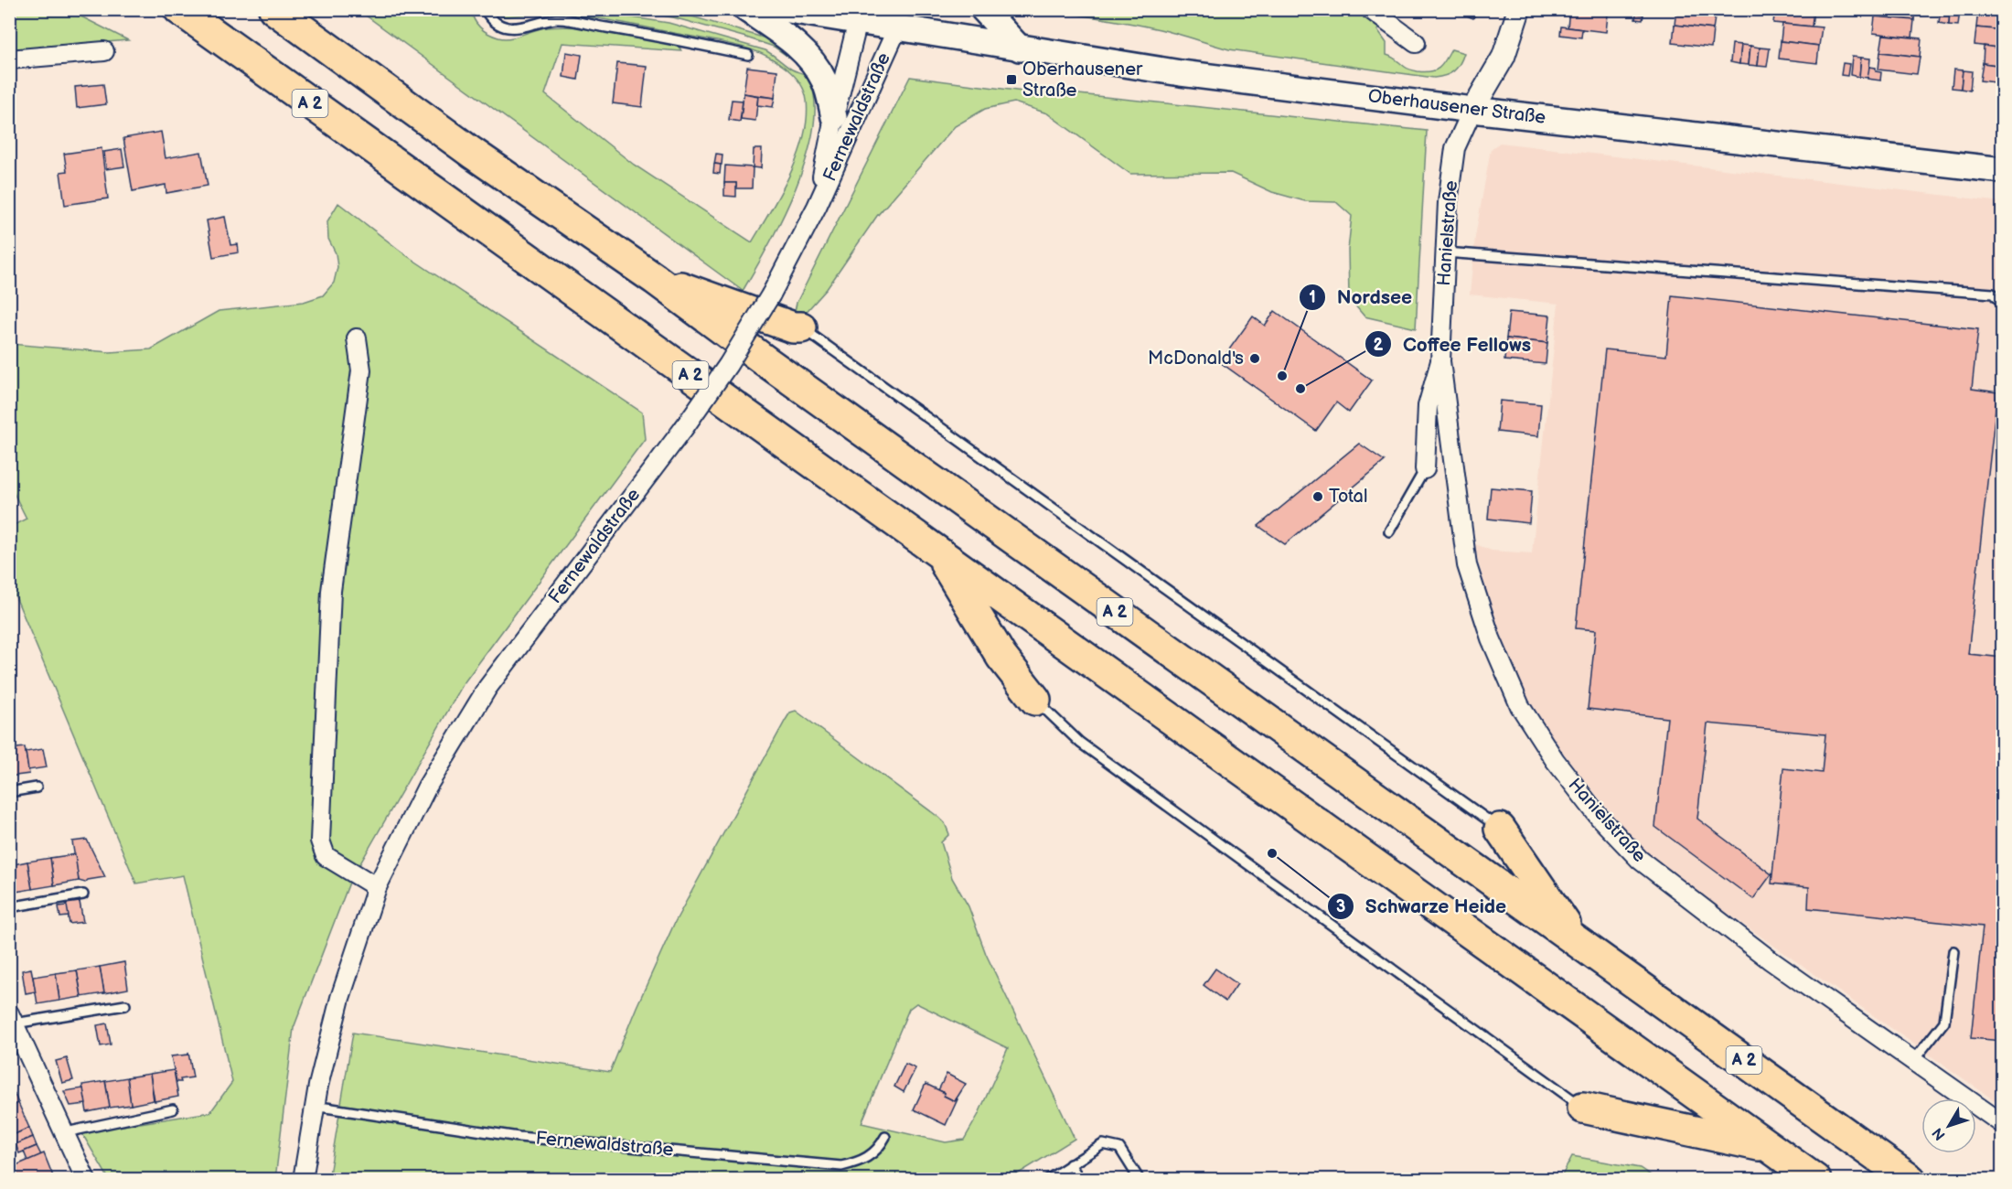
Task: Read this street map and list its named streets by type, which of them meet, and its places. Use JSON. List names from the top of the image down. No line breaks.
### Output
{"streets":{"highway":["A 2"],"main road":["Oberhausener Straße","Fernewaldstraße"],"street":["Hanielstraße"]},"crossings":[["Oberhausener Straße","Fernewaldstraße"],["Oberhausener Straße","Hanielstraße"]],"places":{"transit":["Oberhausener Straße"],"other":["McDonald's","Nordsee","Coffee Fellows","Total","Schwarze Heide"]},"north":"bottom left"}
